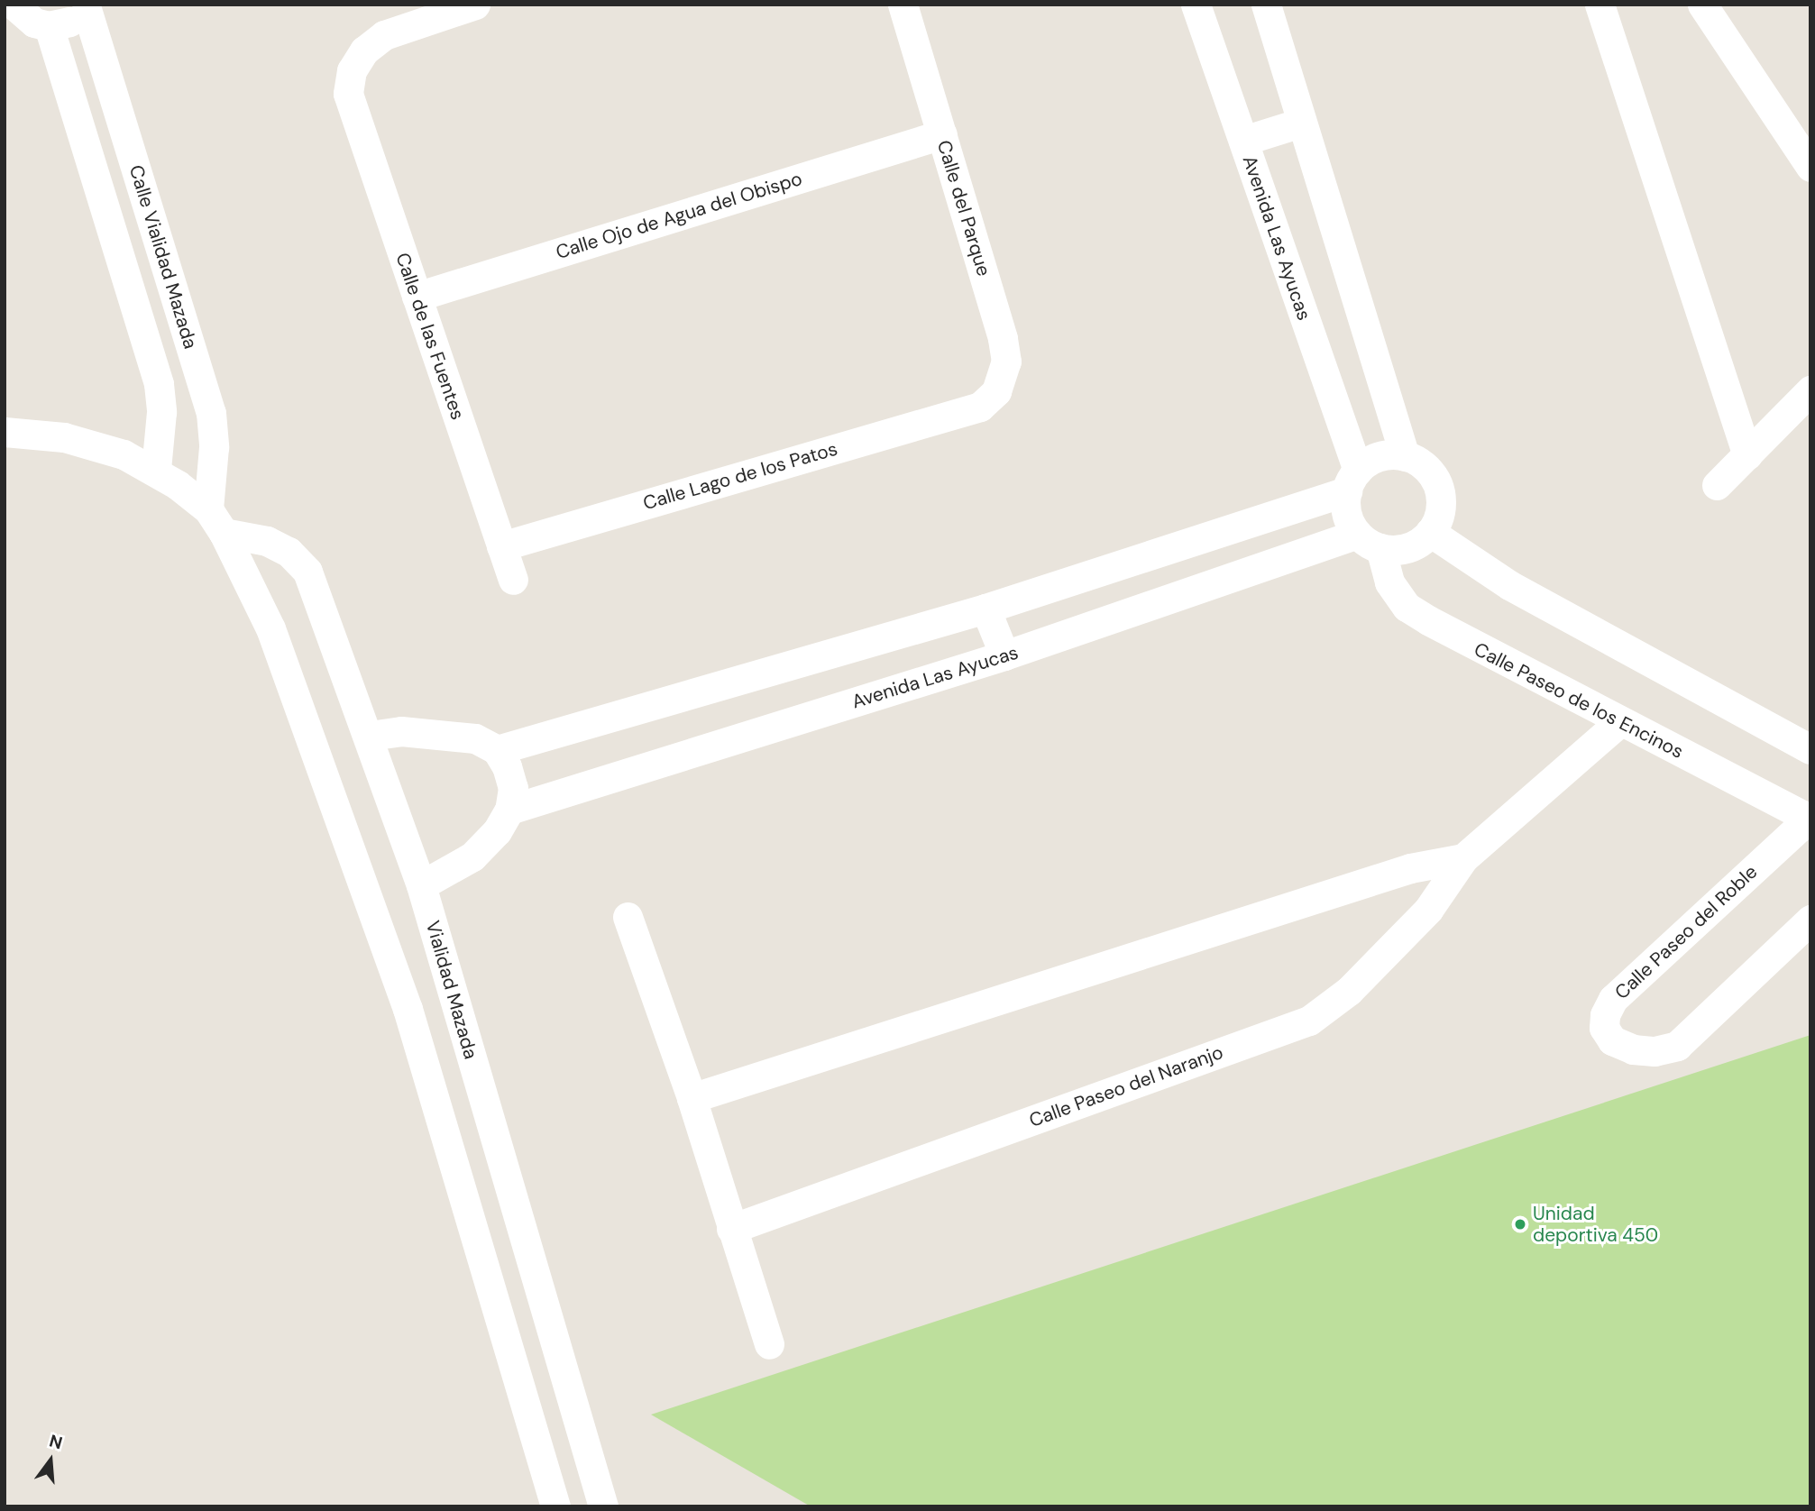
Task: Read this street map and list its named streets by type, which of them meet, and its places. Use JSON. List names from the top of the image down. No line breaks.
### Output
{"streets":{"street":["Calle del Parque","Calle Ojo de Agua del Obispo","Avenida Las Ayucas","Calle Vialidad Mazada","Calle de las Fuentes","Calle Lago de los Patos","Calle Paseo de los Encinos","Calle Paseo del Roble","Vialidad Mazada","Calle Paseo del Naranjo"]},"crossings":[["Calle del Parque","Calle Ojo de Agua del Obispo"],["Calle del Parque","Calle Lago de los Patos"],["Calle Ojo de Agua del Obispo","Calle de las Fuentes"],["Avenida Las Ayucas","Calle Paseo de los Encinos"],["Calle Vialidad Mazada","Vialidad Mazada"],["Calle de las Fuentes","Calle Lago de los Patos"],["Calle Paseo de los Encinos","Calle Paseo del Roble"],["Calle Paseo de los Encinos","Calle Paseo del Naranjo"]],"places":["Unidad deportiva 450"],"north":"top"}
